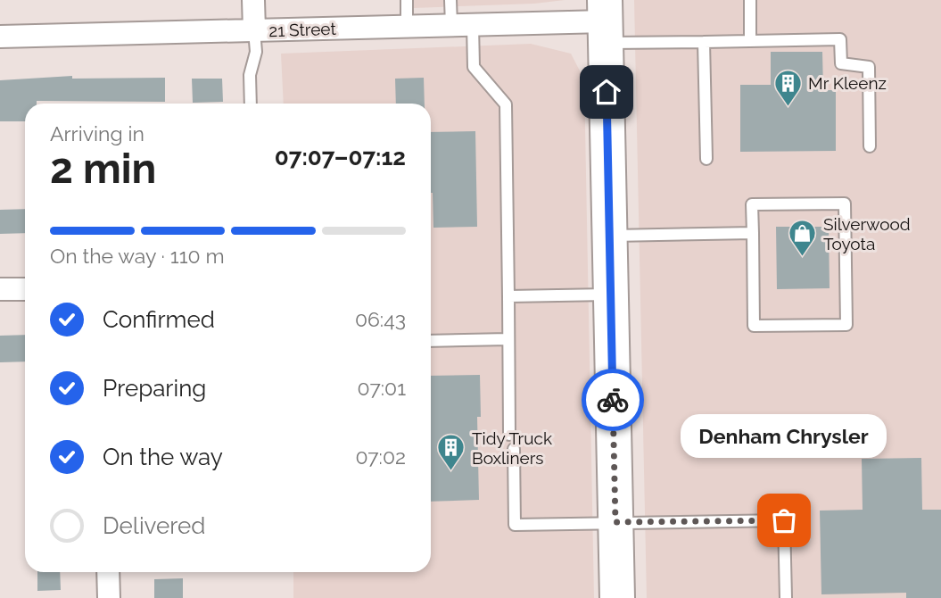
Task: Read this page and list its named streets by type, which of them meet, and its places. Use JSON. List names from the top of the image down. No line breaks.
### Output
{"streets":{"street":["21 Street"]},"places":{"building":["Mr Kleenz","Tidy Truck Boxliners"],"shop":["Silverwood Toyota"],"other":["Denham Chrysler"]},"page":{"heading":["2 min","Arriving in","07:07–07:12"],"bar":"On the way · 110 m","list":[["Confirmed","06:43"],["Preparing","07:01"],["On the way","07:02"],"Delivered"],"bubble":"Denham Chrysler"}}
